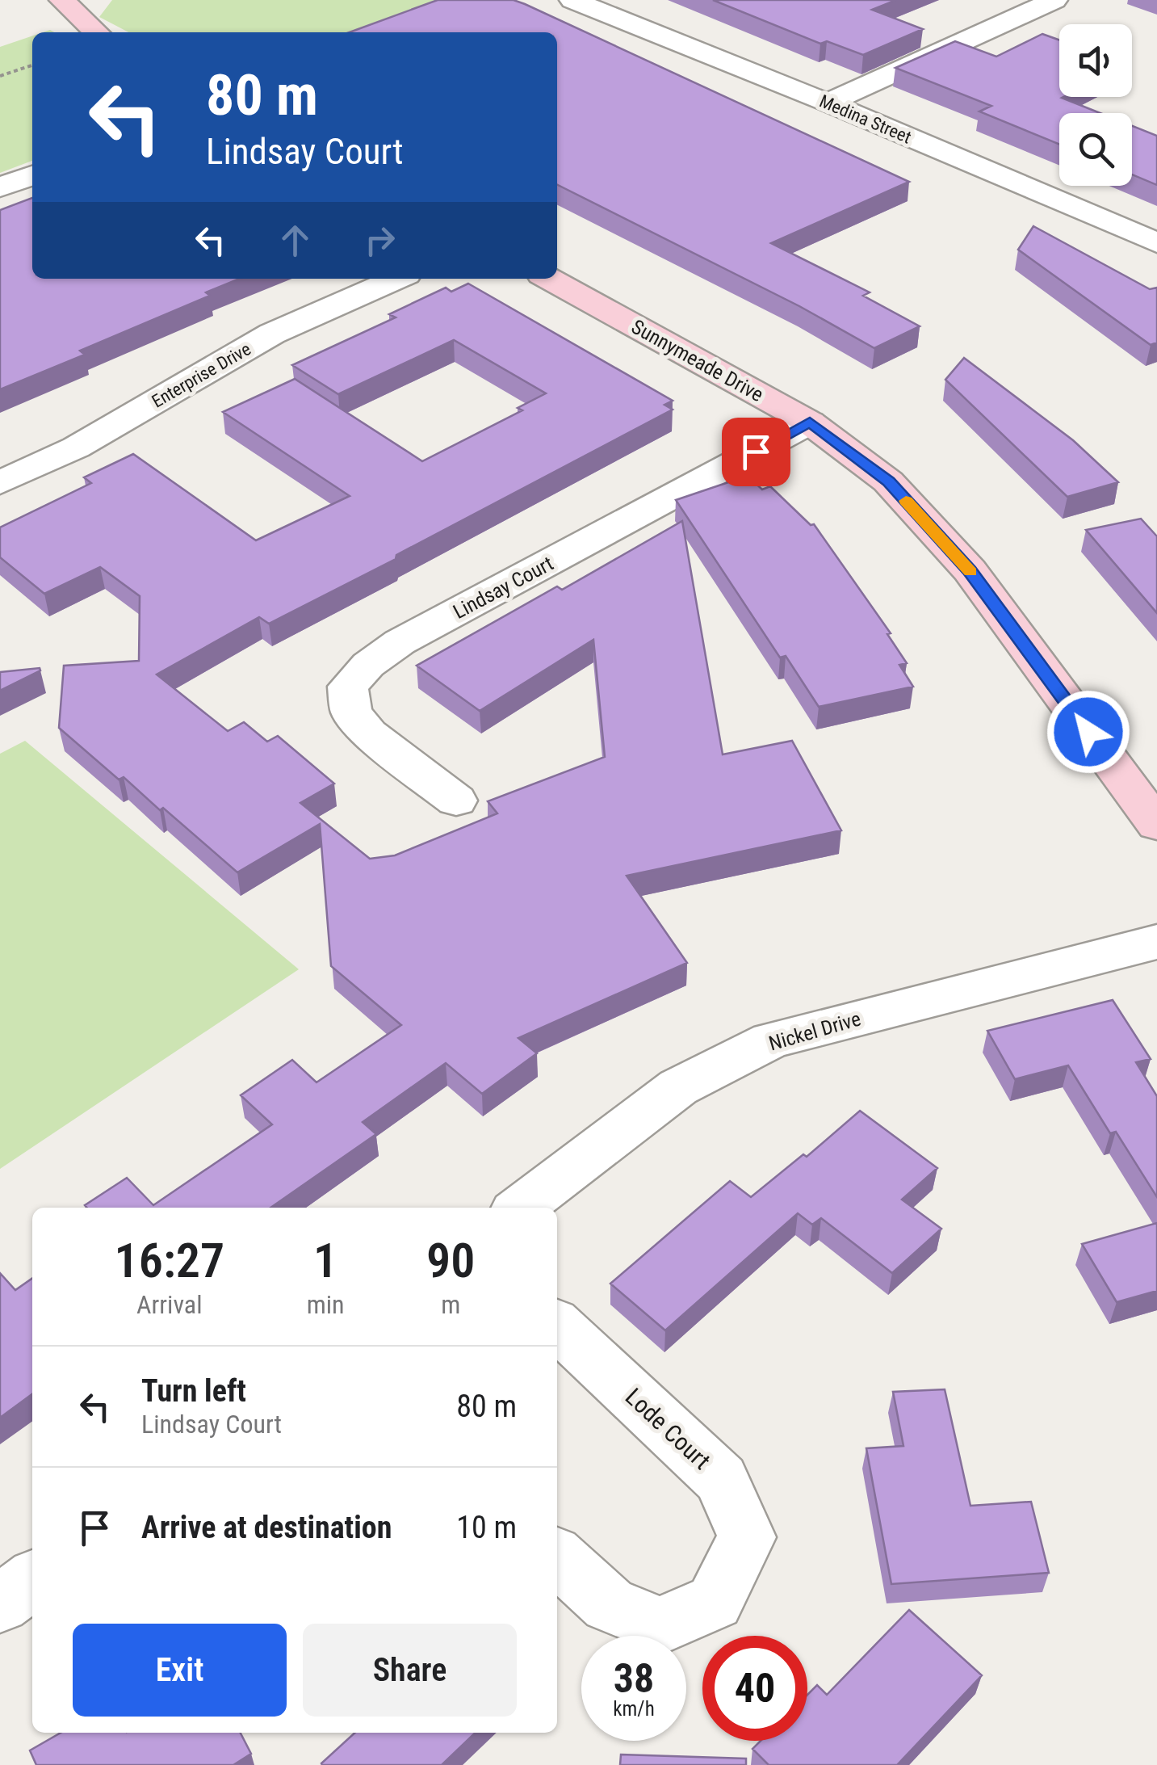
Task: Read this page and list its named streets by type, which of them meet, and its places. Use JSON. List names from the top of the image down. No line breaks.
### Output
{"streets":{"street":["Medina Street","Sunnymeade Drive","Enterprise Drive","Lindsay Court","Nickel Drive","Lode Court"]},"crossings":[["Sunnymeade Drive","Lindsay Court"]],"page":{"turn":["80 m","Lindsay Court"],"eta":["16:27","Arrival","1","min","90","m"],"list":[{"name":"Turn left","note":"Lindsay Court","value":"80 m"},{"name":"Arrive at destination","value":"10 m"}],"buttons":["Exit","Share"],"speed":"38 km/h","limit":"40"}}
